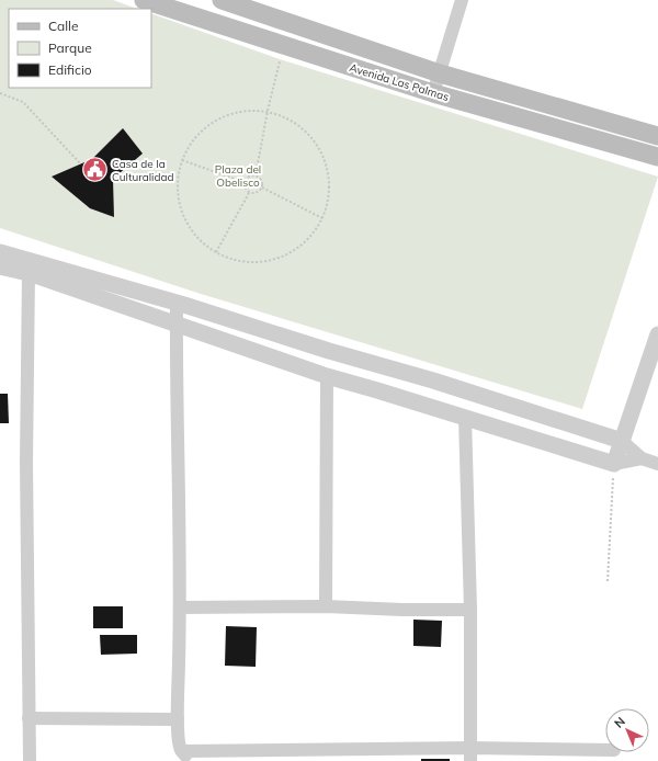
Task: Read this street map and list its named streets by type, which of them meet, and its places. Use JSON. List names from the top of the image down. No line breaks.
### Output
{"streets":{"main road":["Avenida Las Palmas"]},"parks":["Plaza del Obelisco"],"places":{"public building":["Casa de la Culturalidad"]},"legend":["Calle","Parque","Edificio"],"north":"top left"}
